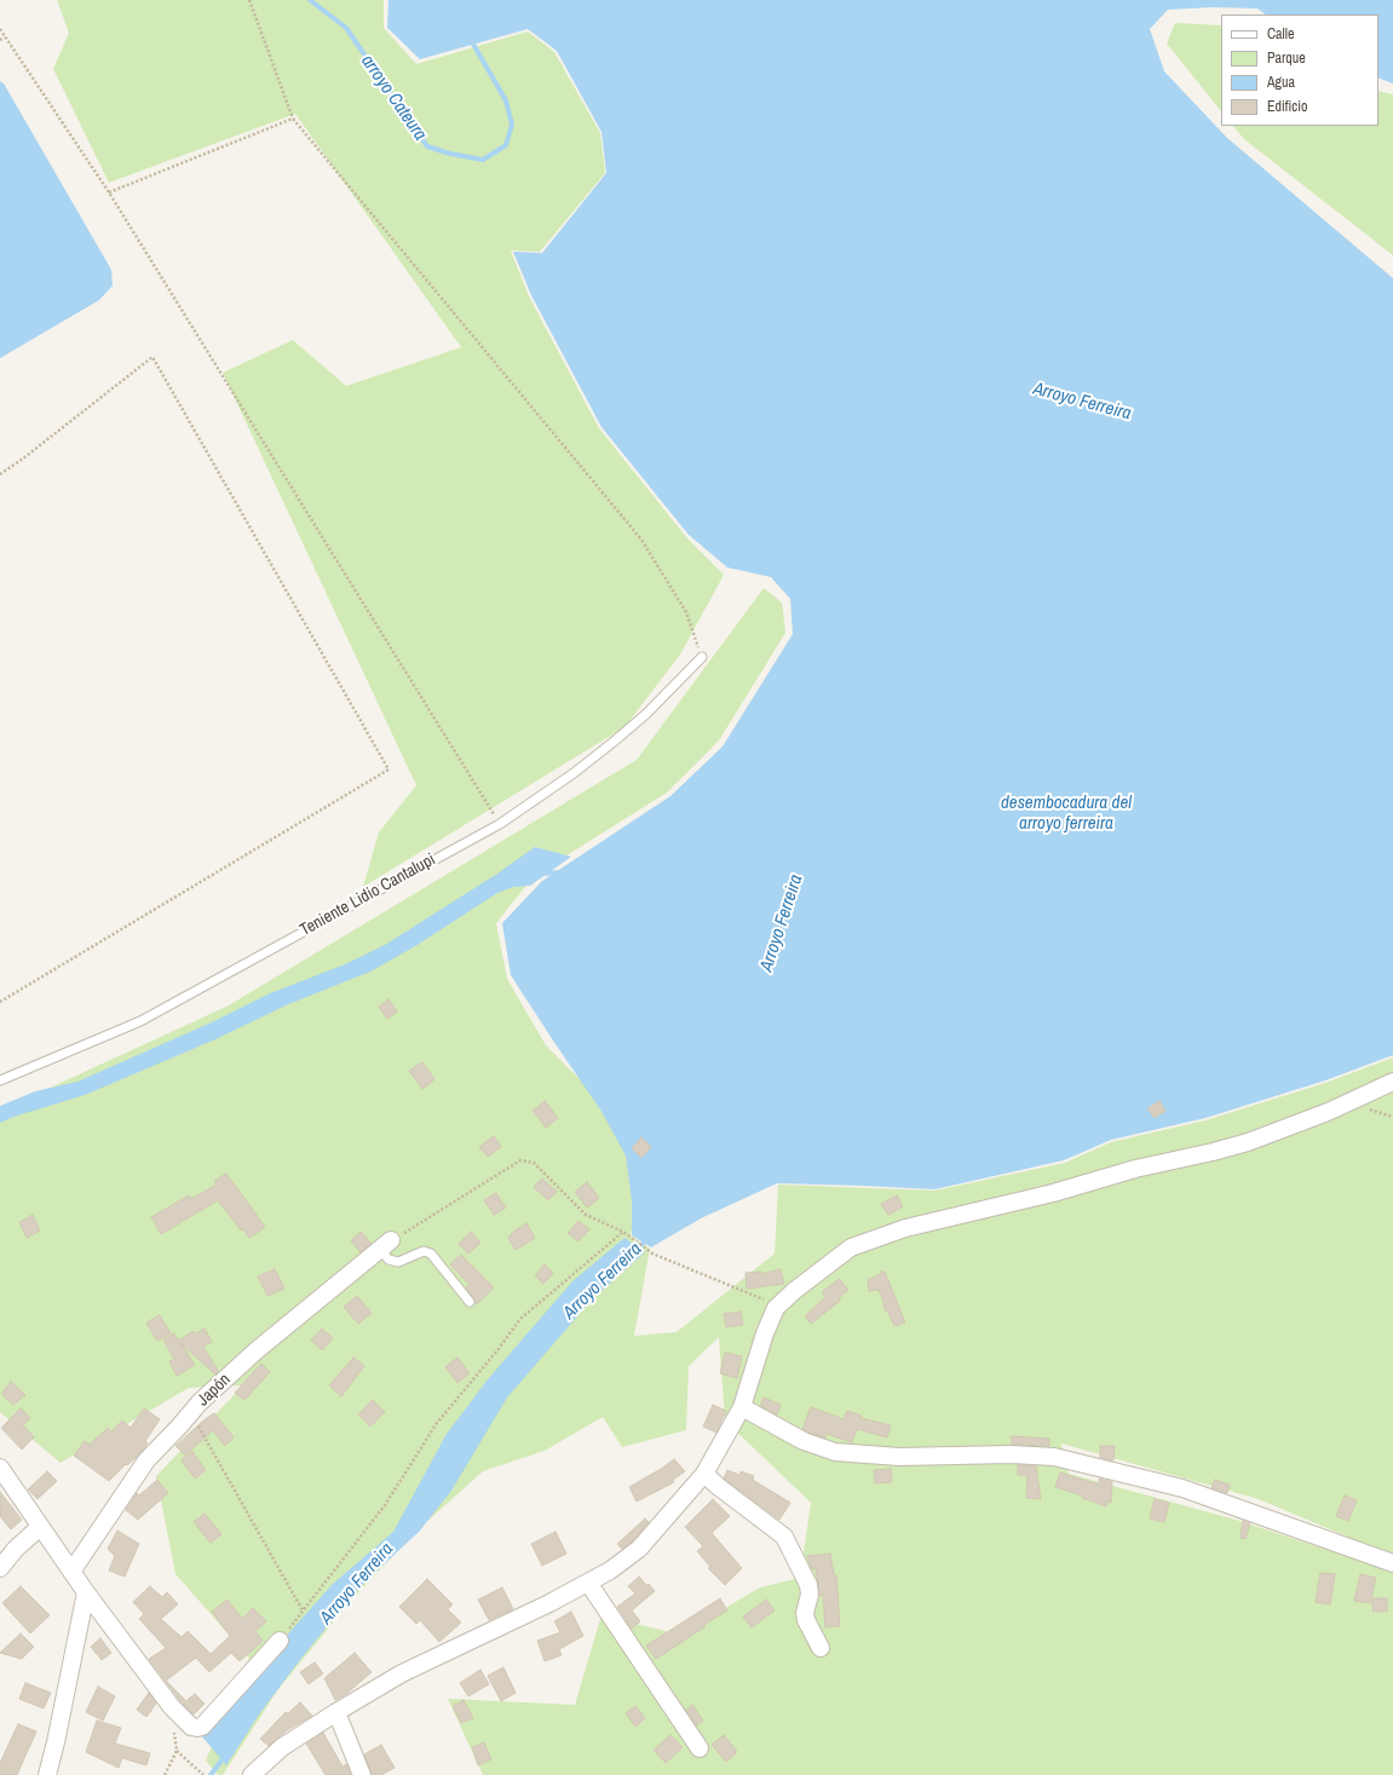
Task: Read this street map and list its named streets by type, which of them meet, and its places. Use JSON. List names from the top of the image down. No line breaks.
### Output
{"streets":{"street":["Japón"],"lane":["Teniente Lidio Cantalupi"]},"water":["arroyo Cateura","Arroyo Ferreira","desembocadura del arroyo ferreira"],"legend":["Calle","Parque","Agua","Edificio"]}
